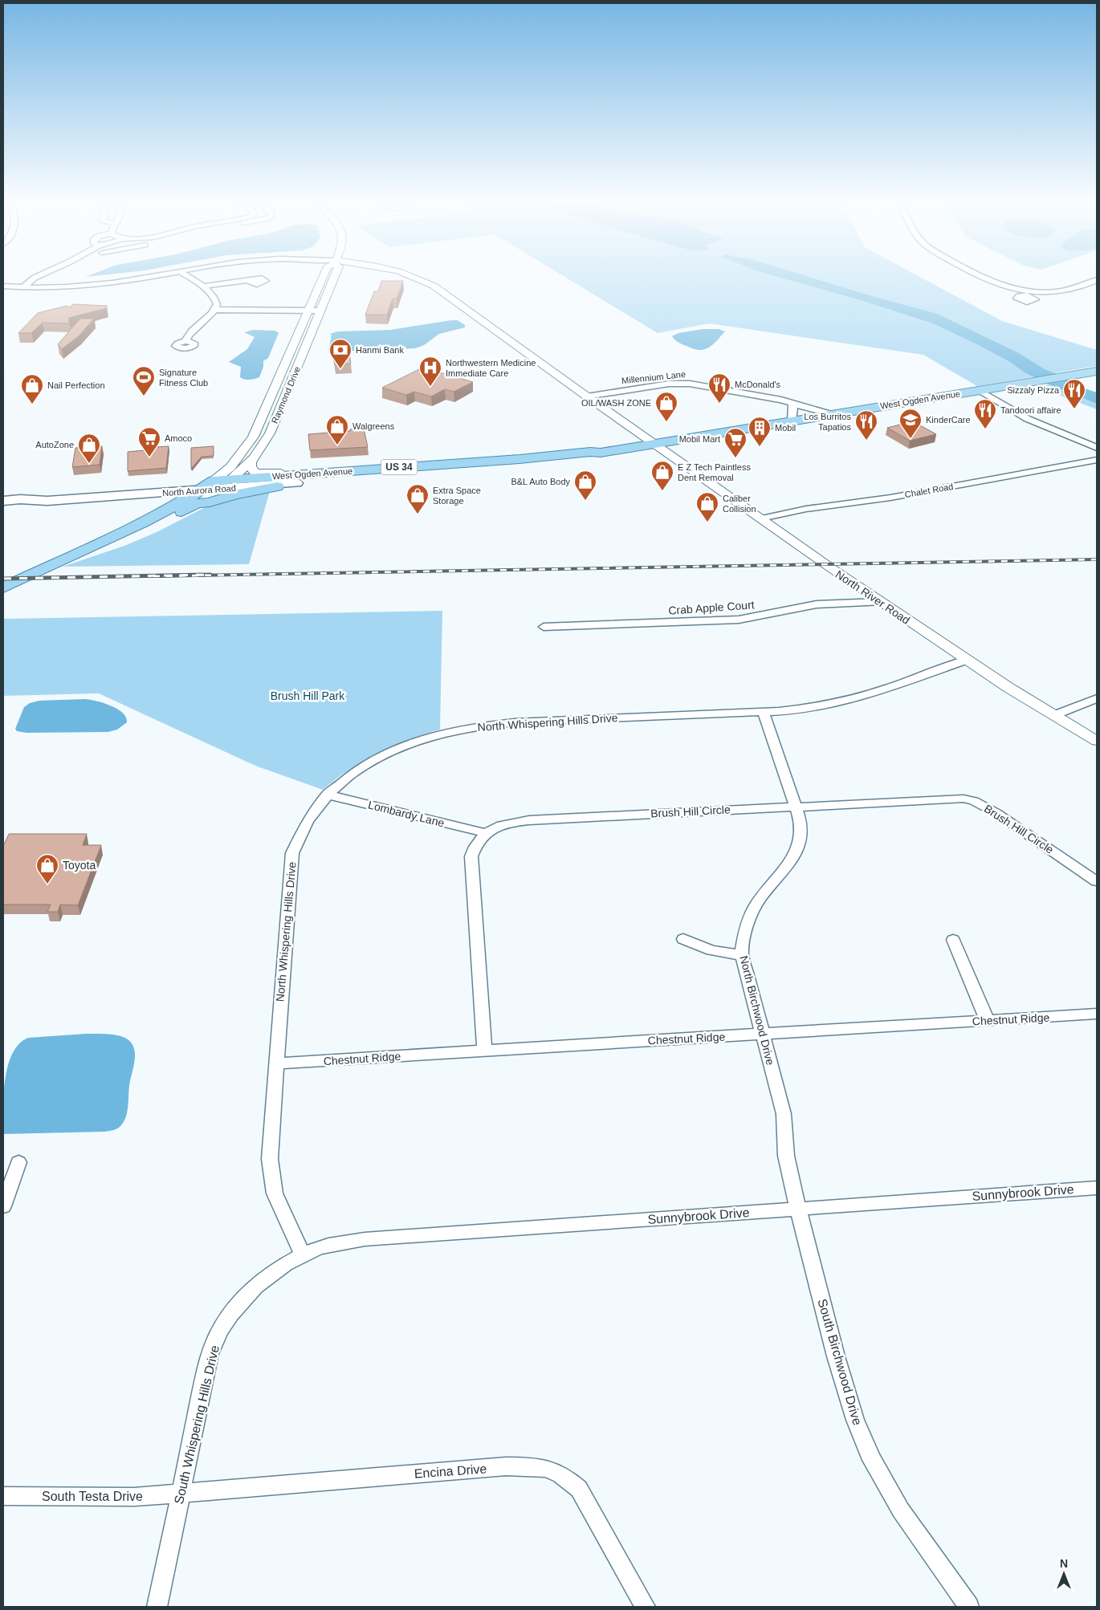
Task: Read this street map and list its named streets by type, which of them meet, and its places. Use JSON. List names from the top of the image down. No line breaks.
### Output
{"streets":{"main road":["West Ogden Avenue","US 34","North Aurora Road"],"street":["Millennium Lane","Raymond Drive","Chalet Road","North River Road","Crab Apple Court","North Whispering Hills Drive","Brush Hill Circle","Lombardy Lane","North Birchwood Drive","Chestnut Ridge","Sunnybrook Drive","South Birchwood Drive","South Whispering Hills Drive","Encina Drive","South Testa Drive"]},"crossings":[["Millennium Lane","West Ogden Avenue"],["Millennium Lane","North River Road"],["Raymond Drive","West Ogden Avenue"],["Raymond Drive","North Aurora Road"],["West Ogden Avenue","North Aurora Road"],["West Ogden Avenue","North River Road"],["Chalet Road","North River Road"],["North River Road","Crab Apple Court"],["North River Road","North Whispering Hills Drive"],["North Whispering Hills Drive","Lombardy Lane"],["North Whispering Hills Drive","North Birchwood Drive"],["North Whispering Hills Drive","Chestnut Ridge"],["North Whispering Hills Drive","Sunnybrook Drive"],["North Whispering Hills Drive","South Whispering Hills Drive"],["Brush Hill Circle","Lombardy Lane"],["Brush Hill Circle","North Birchwood Drive"],["Brush Hill Circle","Chestnut Ridge"],["North Birchwood Drive","Chestnut Ridge"],["North Birchwood Drive","Sunnybrook Drive"],["North Birchwood Drive","South Birchwood Drive"],["Sunnybrook Drive","South Birchwood Drive"],["Sunnybrook Drive","South Whispering Hills Drive"],["South Whispering Hills Drive","Encina Drive"],["South Whispering Hills Drive","South Testa Drive"],["Encina Drive","South Testa Drive"]],"parks":["Brush Hill Park"],"places":{"bank":["Hanmi Bank"],"hospital":["Northwestern Medicine Immediate Care"],"sports":["Signature Fitness Club"],"restaurant":["McDonald's","Sizzaly Pizza","Tandoori affaire","Los Burritos Tapatios"],"shop":["Nail Perfection","OIL/WASH ZONE","Walgreens","AutoZone","E Z Tech Paintless Dent Removal","B&L Auto Body","Extra Space Storage","Caliber Collision","Toyota"],"school or university":["KinderCare"],"building":["Mobil"],"supermarket":["Amoco","Mobil Mart"]},"north":"top"}
